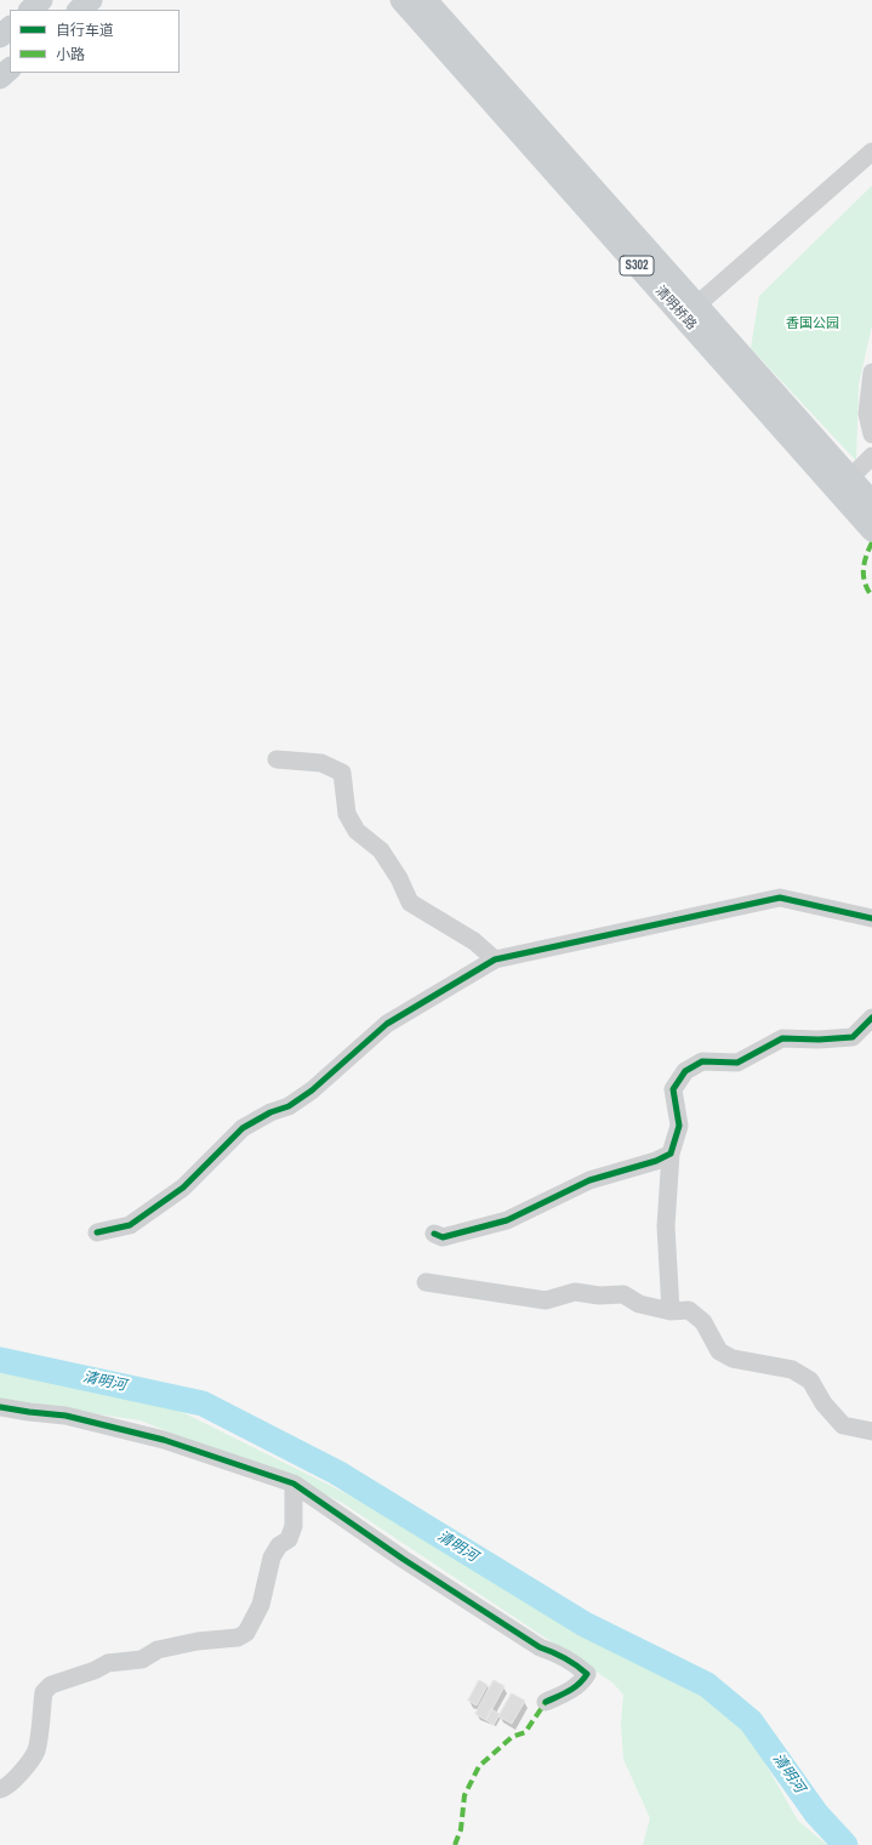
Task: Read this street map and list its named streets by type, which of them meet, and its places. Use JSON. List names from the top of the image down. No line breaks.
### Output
{"streets":{"main road":["S302","清明桥路"]},"water":["清明河"],"parks":["香国公园"],"legend":["自行车道","小路"]}
